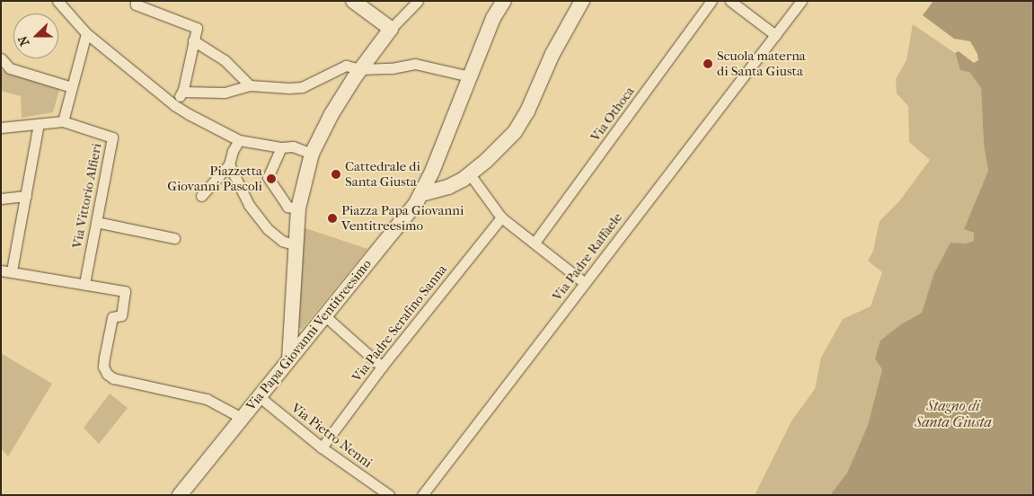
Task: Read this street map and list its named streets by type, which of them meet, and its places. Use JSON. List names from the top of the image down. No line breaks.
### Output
{"streets":{"main road":["Via Papa Giovanni Ventitreesimo"],"street":["Via Othoca","Via Vittorio Alfieri","Via Padre Raffaele","Via Padre Serafino Sanna","Via Pietro Nenni"]},"crossings":[["Via Padre Serafino Sanna","Via Pietro Nenni"],["Via Papa Giovanni Ventitreesimo","Via Pietro Nenni"]],"water":["Stagno di Santa Giusta"],"places":["Scuola materna di Santa Giusta","Cattedrale di Santa Giusta","Piazzetta Giovanni Pascoli","Piazza Papa Giovanni Ventitreesimo"],"north":"left"}
